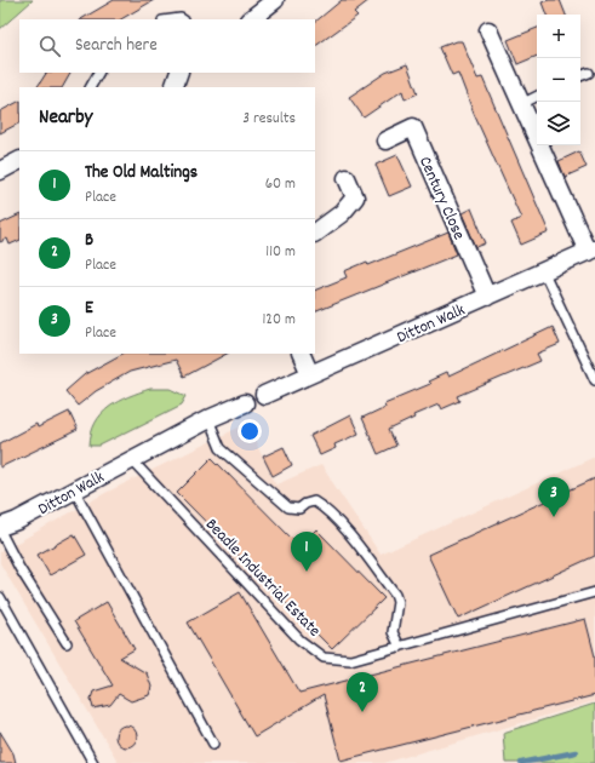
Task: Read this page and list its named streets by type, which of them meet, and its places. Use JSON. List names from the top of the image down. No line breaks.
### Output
{"streets":{"street":["Century Close","Ditton Walk"],"lane":["Beadle Industrial Estate"]},"crossings":[["Century Close","Ditton Walk"],["Ditton Walk","Beadle Industrial Estate"]],"page":{"map_buttons":["+","−"],"search":"Search here","heading":["Nearby","3 results"],"list":[{"mark":"1","name":"The Old Maltings","note":"Place","value":"60 m"},{"mark":"2","name":"B","note":"Place","value":"110 m"},{"mark":"3","name":"E","note":"Place","value":"120 m"}],"pins":["3","1","2"]}}
